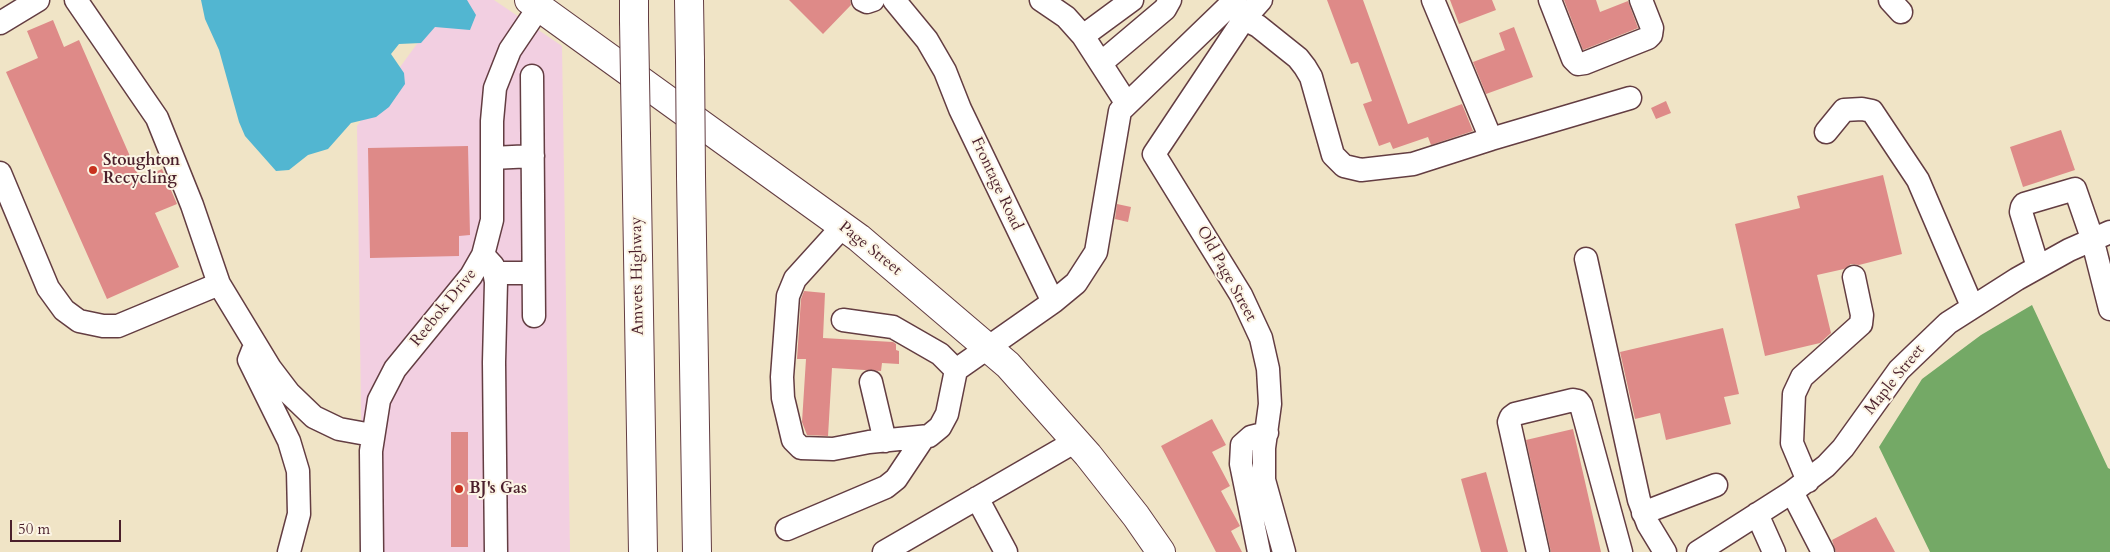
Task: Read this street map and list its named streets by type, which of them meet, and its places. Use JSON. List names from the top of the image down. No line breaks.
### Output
{"streets":{"main road":["Page Street","Amvets Highway"],"street":["Frontage Road","Old Page Street","Reebok Drive","Maple Street"]},"crossings":[["Page Street","Reebok Drive"]],"places":["Stoughton Recycling","BJ's Gas"],"scale_bar":"50 m"}
